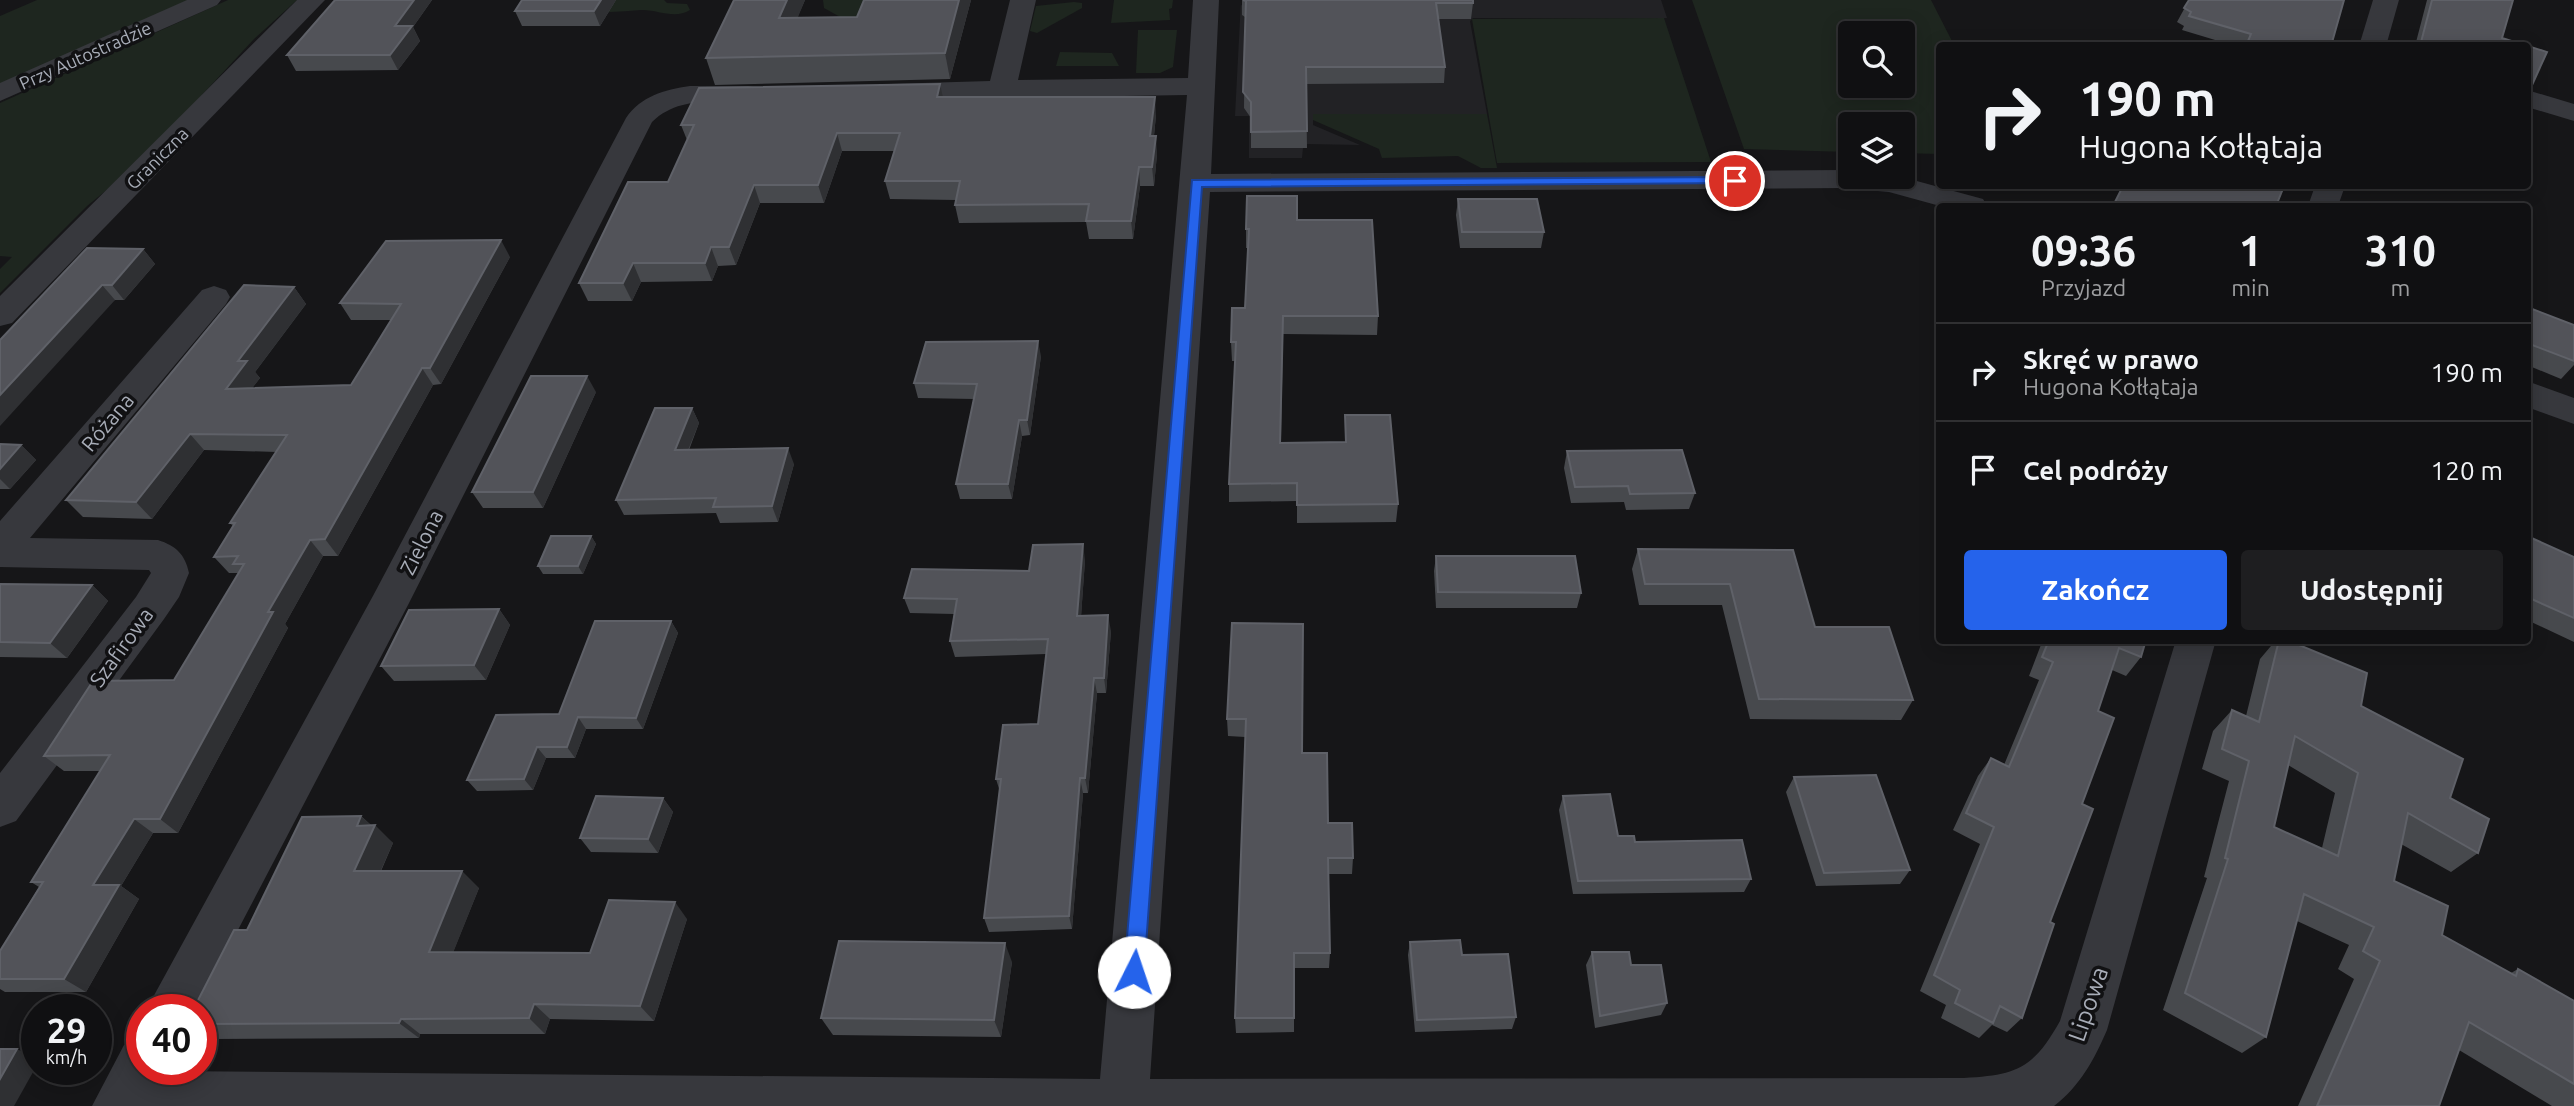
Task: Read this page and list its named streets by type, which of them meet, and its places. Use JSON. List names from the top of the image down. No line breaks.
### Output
{"streets":{"street":["Przy Autostradzie","Graniczna","Różana","Zielona","Szafirowa","Lipowa"]},"crossings":[["Różana","Szafirowa"]],"page":{"turn":["190 m","Hugona Kołłątaja"],"eta":["09:36","Przyjazd","1","min","310","m"],"list":[{"name":"Skręć w prawo","note":"Hugona Kołłątaja","value":"190 m"},{"name":"Cel podróży","value":"120 m"}],"buttons":["Zakończ","Udostępnij"],"speed":"29 km/h","limit":"40"}}
